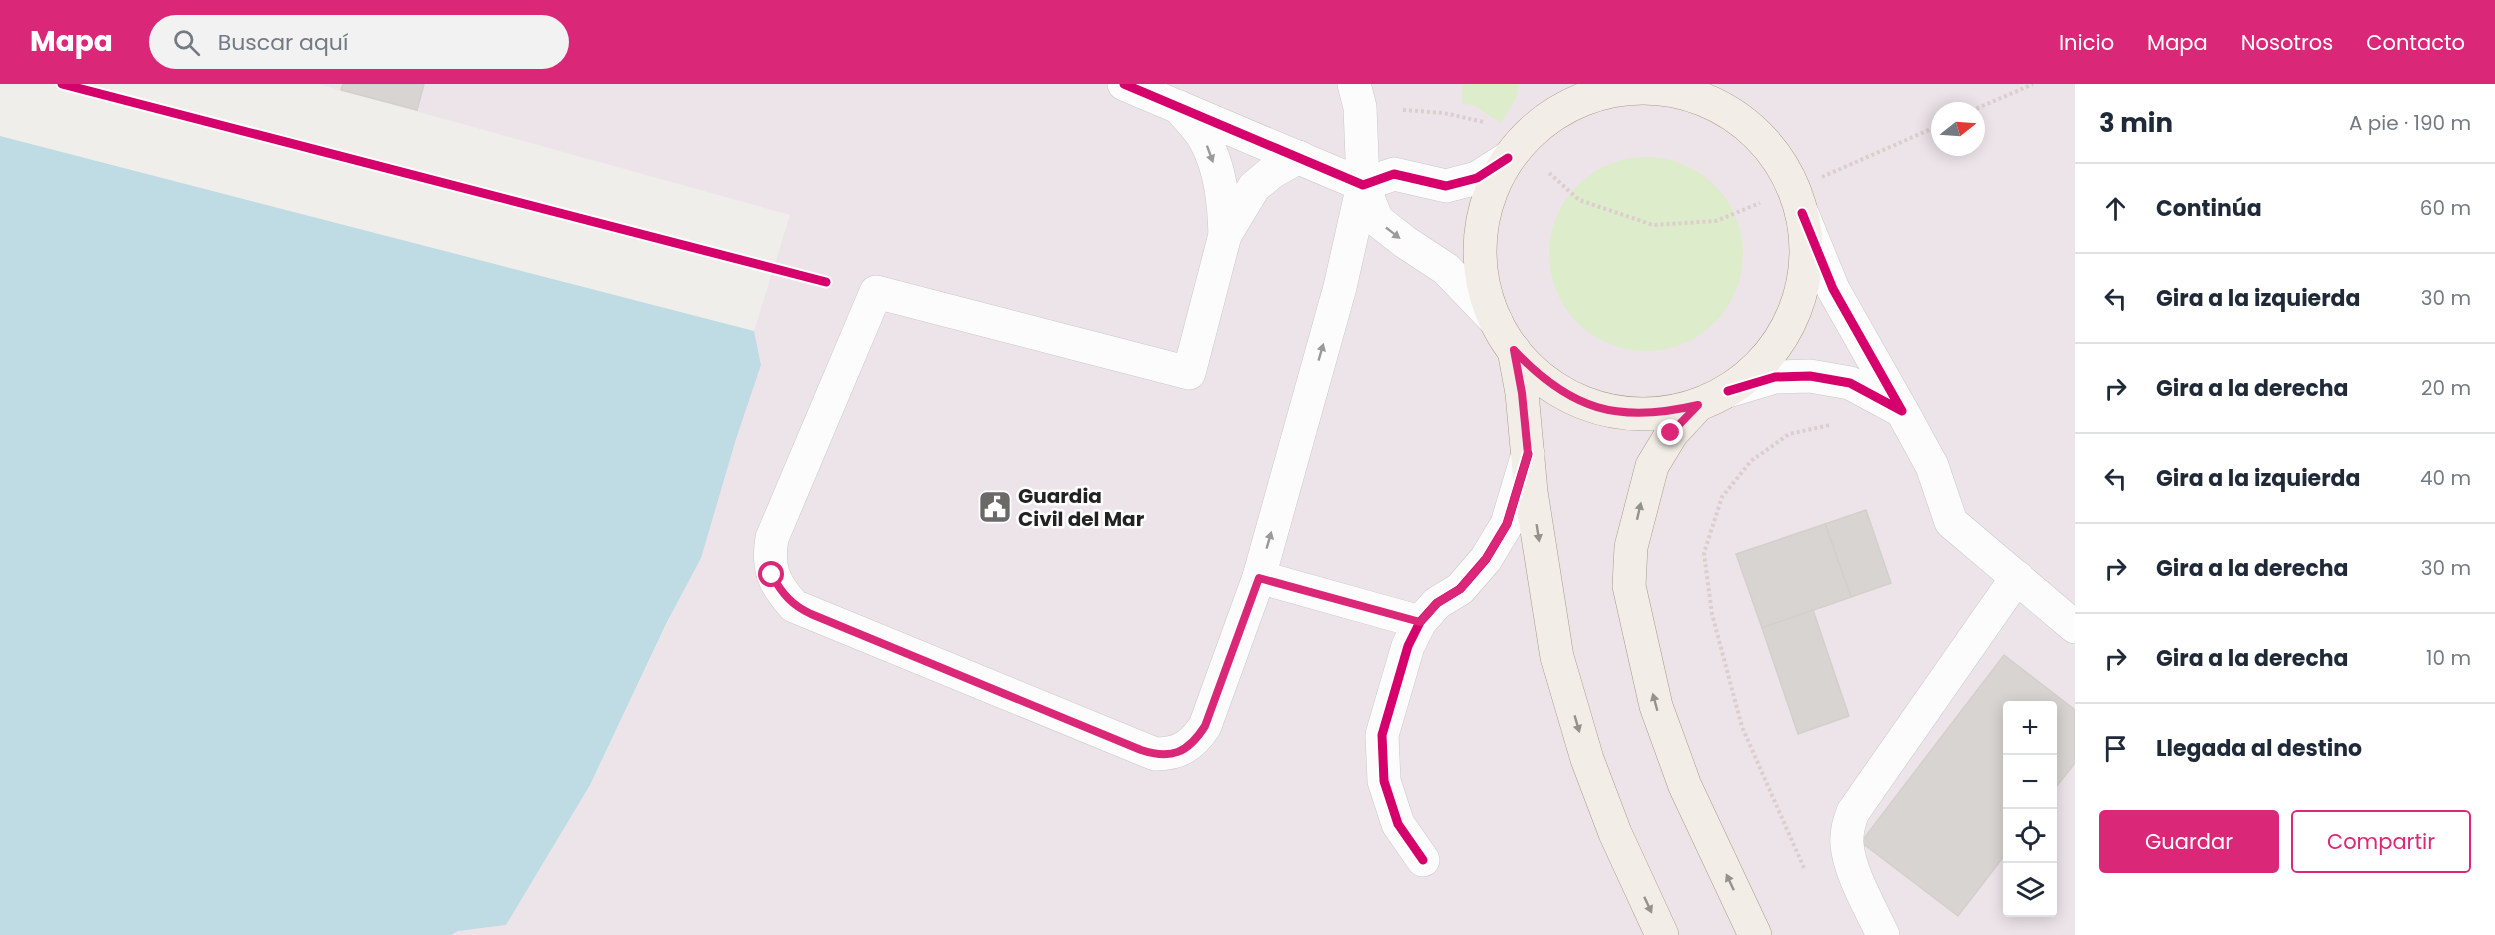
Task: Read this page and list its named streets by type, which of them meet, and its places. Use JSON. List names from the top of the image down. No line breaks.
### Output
{"places":{"public building":["Guardia Civil del Mar"]},"north":"right","page":{"header":"Mapa","search":"Buscar aquí","nav":["Inicio","Mapa","Nosotros","Contacto"],"heading":["3 min","A pie · 190 m"],"list":[["Continúa","60 m"],["Gira a la izquierda","30 m"],["Gira a la derecha","20 m"],["Gira a la izquierda","40 m"],["Gira a la derecha","30 m"],["Gira a la derecha","10 m"],"Llegada al destino"],"map_buttons":["+","−"],"buttons":["Guardar","Compartir"]}}
